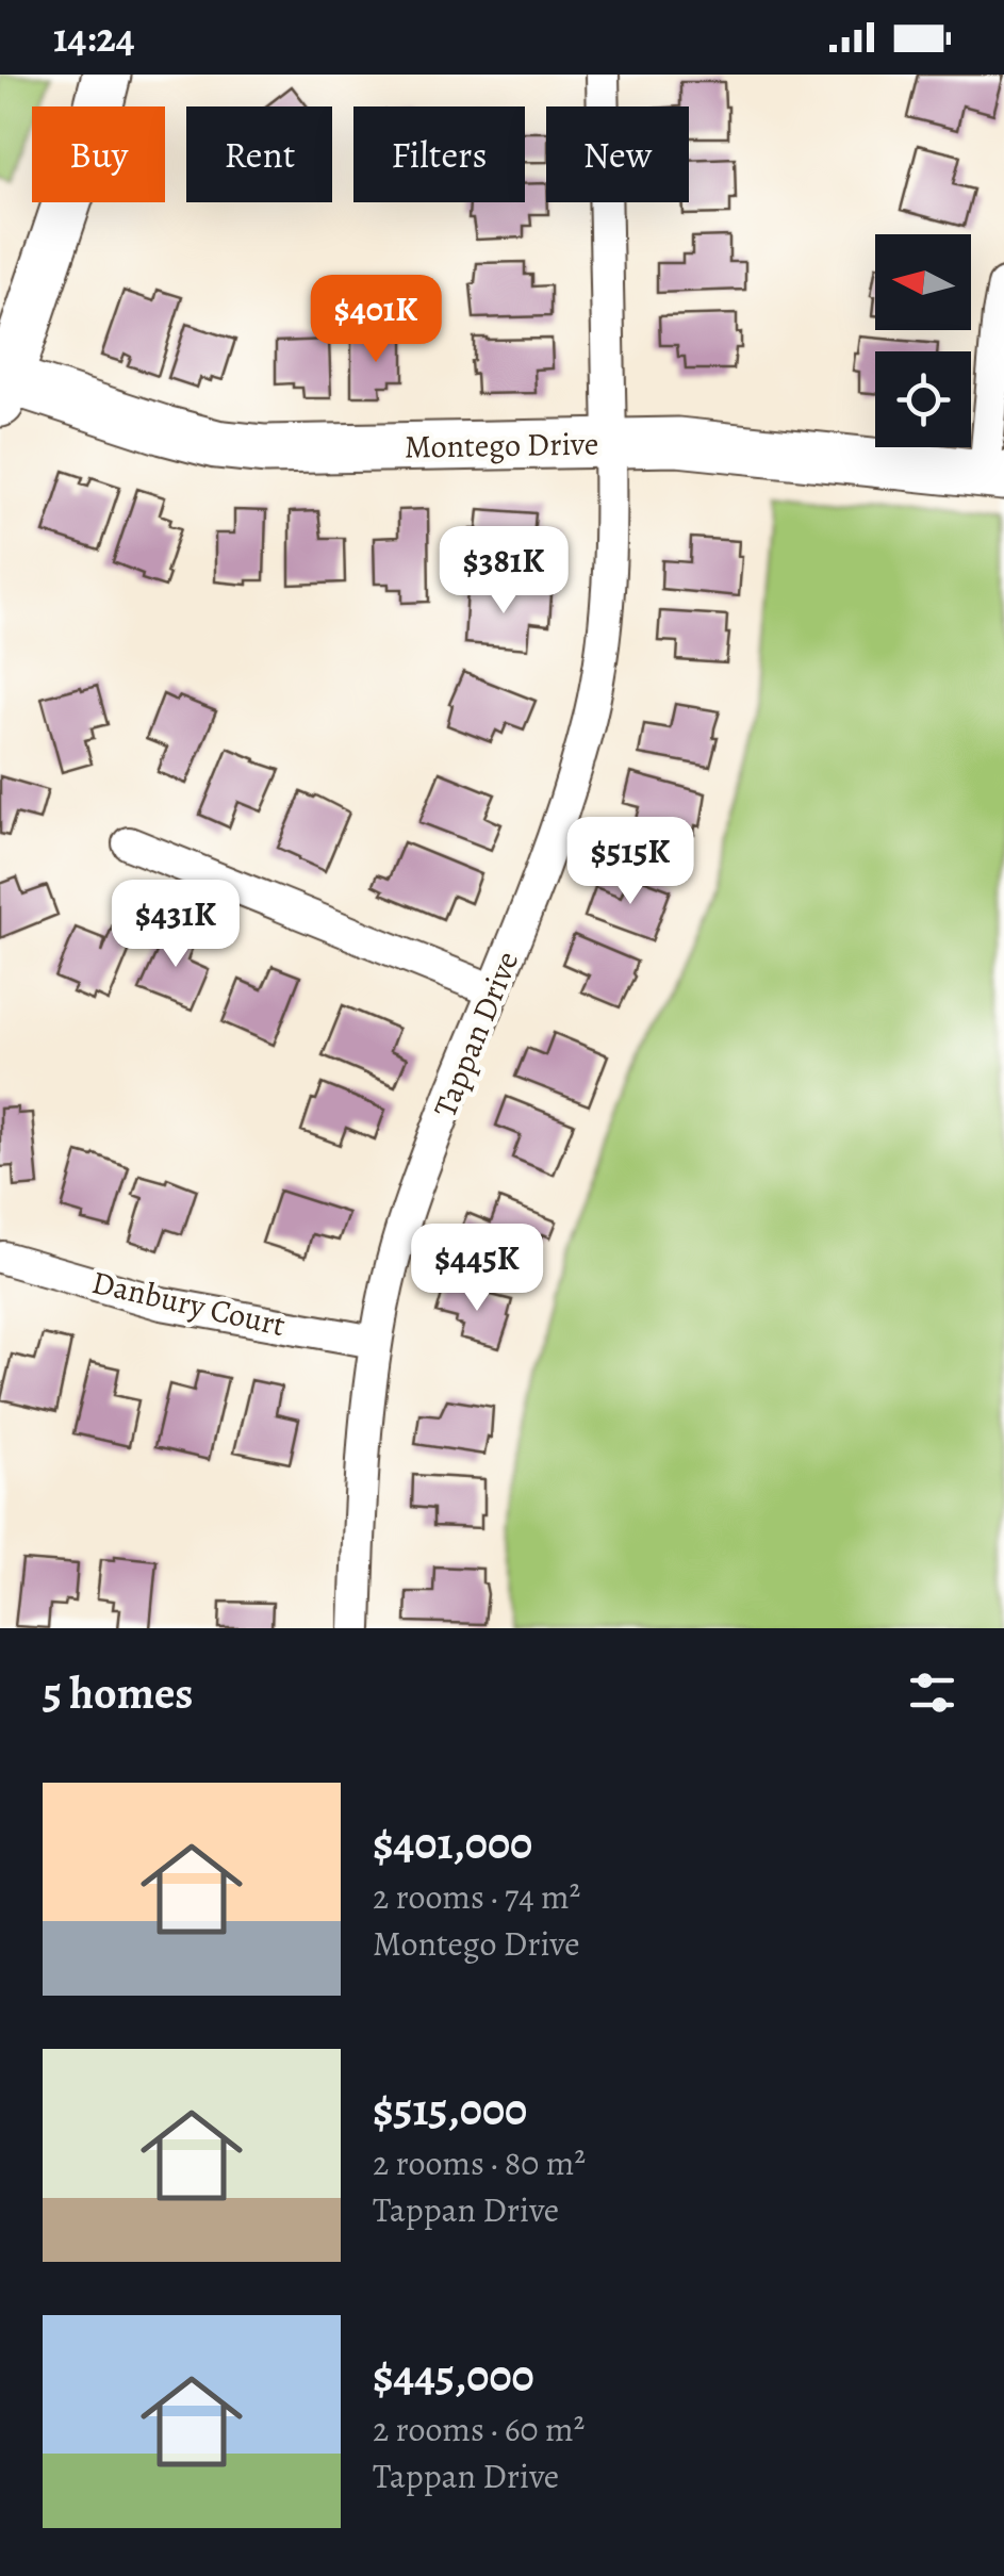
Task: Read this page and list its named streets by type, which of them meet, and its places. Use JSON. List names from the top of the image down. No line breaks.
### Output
{"streets":{"street":["Montego Drive","Tappan Drive","Danbury Court"]},"crossings":[["Montego Drive","Tappan Drive"],["Tappan Drive","Danbury Court"]],"north":"left","page":{"status":"14:24","chip":["Buy","Rent","Filters","New"],"price":["$401K","$381K","$515K","$431K","$445K"],"heading":"5 homes","list":[{"name":"$401,000","note":"2 rooms · 74 m² · Montego Drive"},{"name":"$515,000","note":"2 rooms · 80 m² · Tappan Drive"},{"name":"$445,000","note":"2 rooms · 60 m² · Tappan Drive"}]}}
